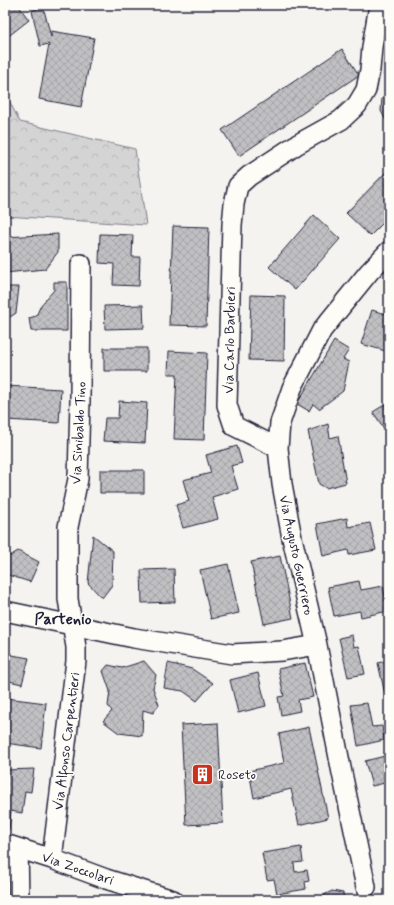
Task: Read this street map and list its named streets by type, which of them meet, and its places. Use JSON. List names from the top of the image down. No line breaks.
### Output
{"streets":{"street":["Via Carlo Barbieri","Via Sinibaldo Tino","Via Augusto Guerriero","Via Alfonso Carpentieri","Via Zoccolari"]},"crossings":[["Via Carlo Barbieri","Via Augusto Guerriero"],["Via Sinibaldo Tino","Via Alfonso Carpentieri"],["Via Alfonso Carpentieri","Via Zoccolari"]],"districts":["Partenio"],"places":{"building":["Roseto"]}}
